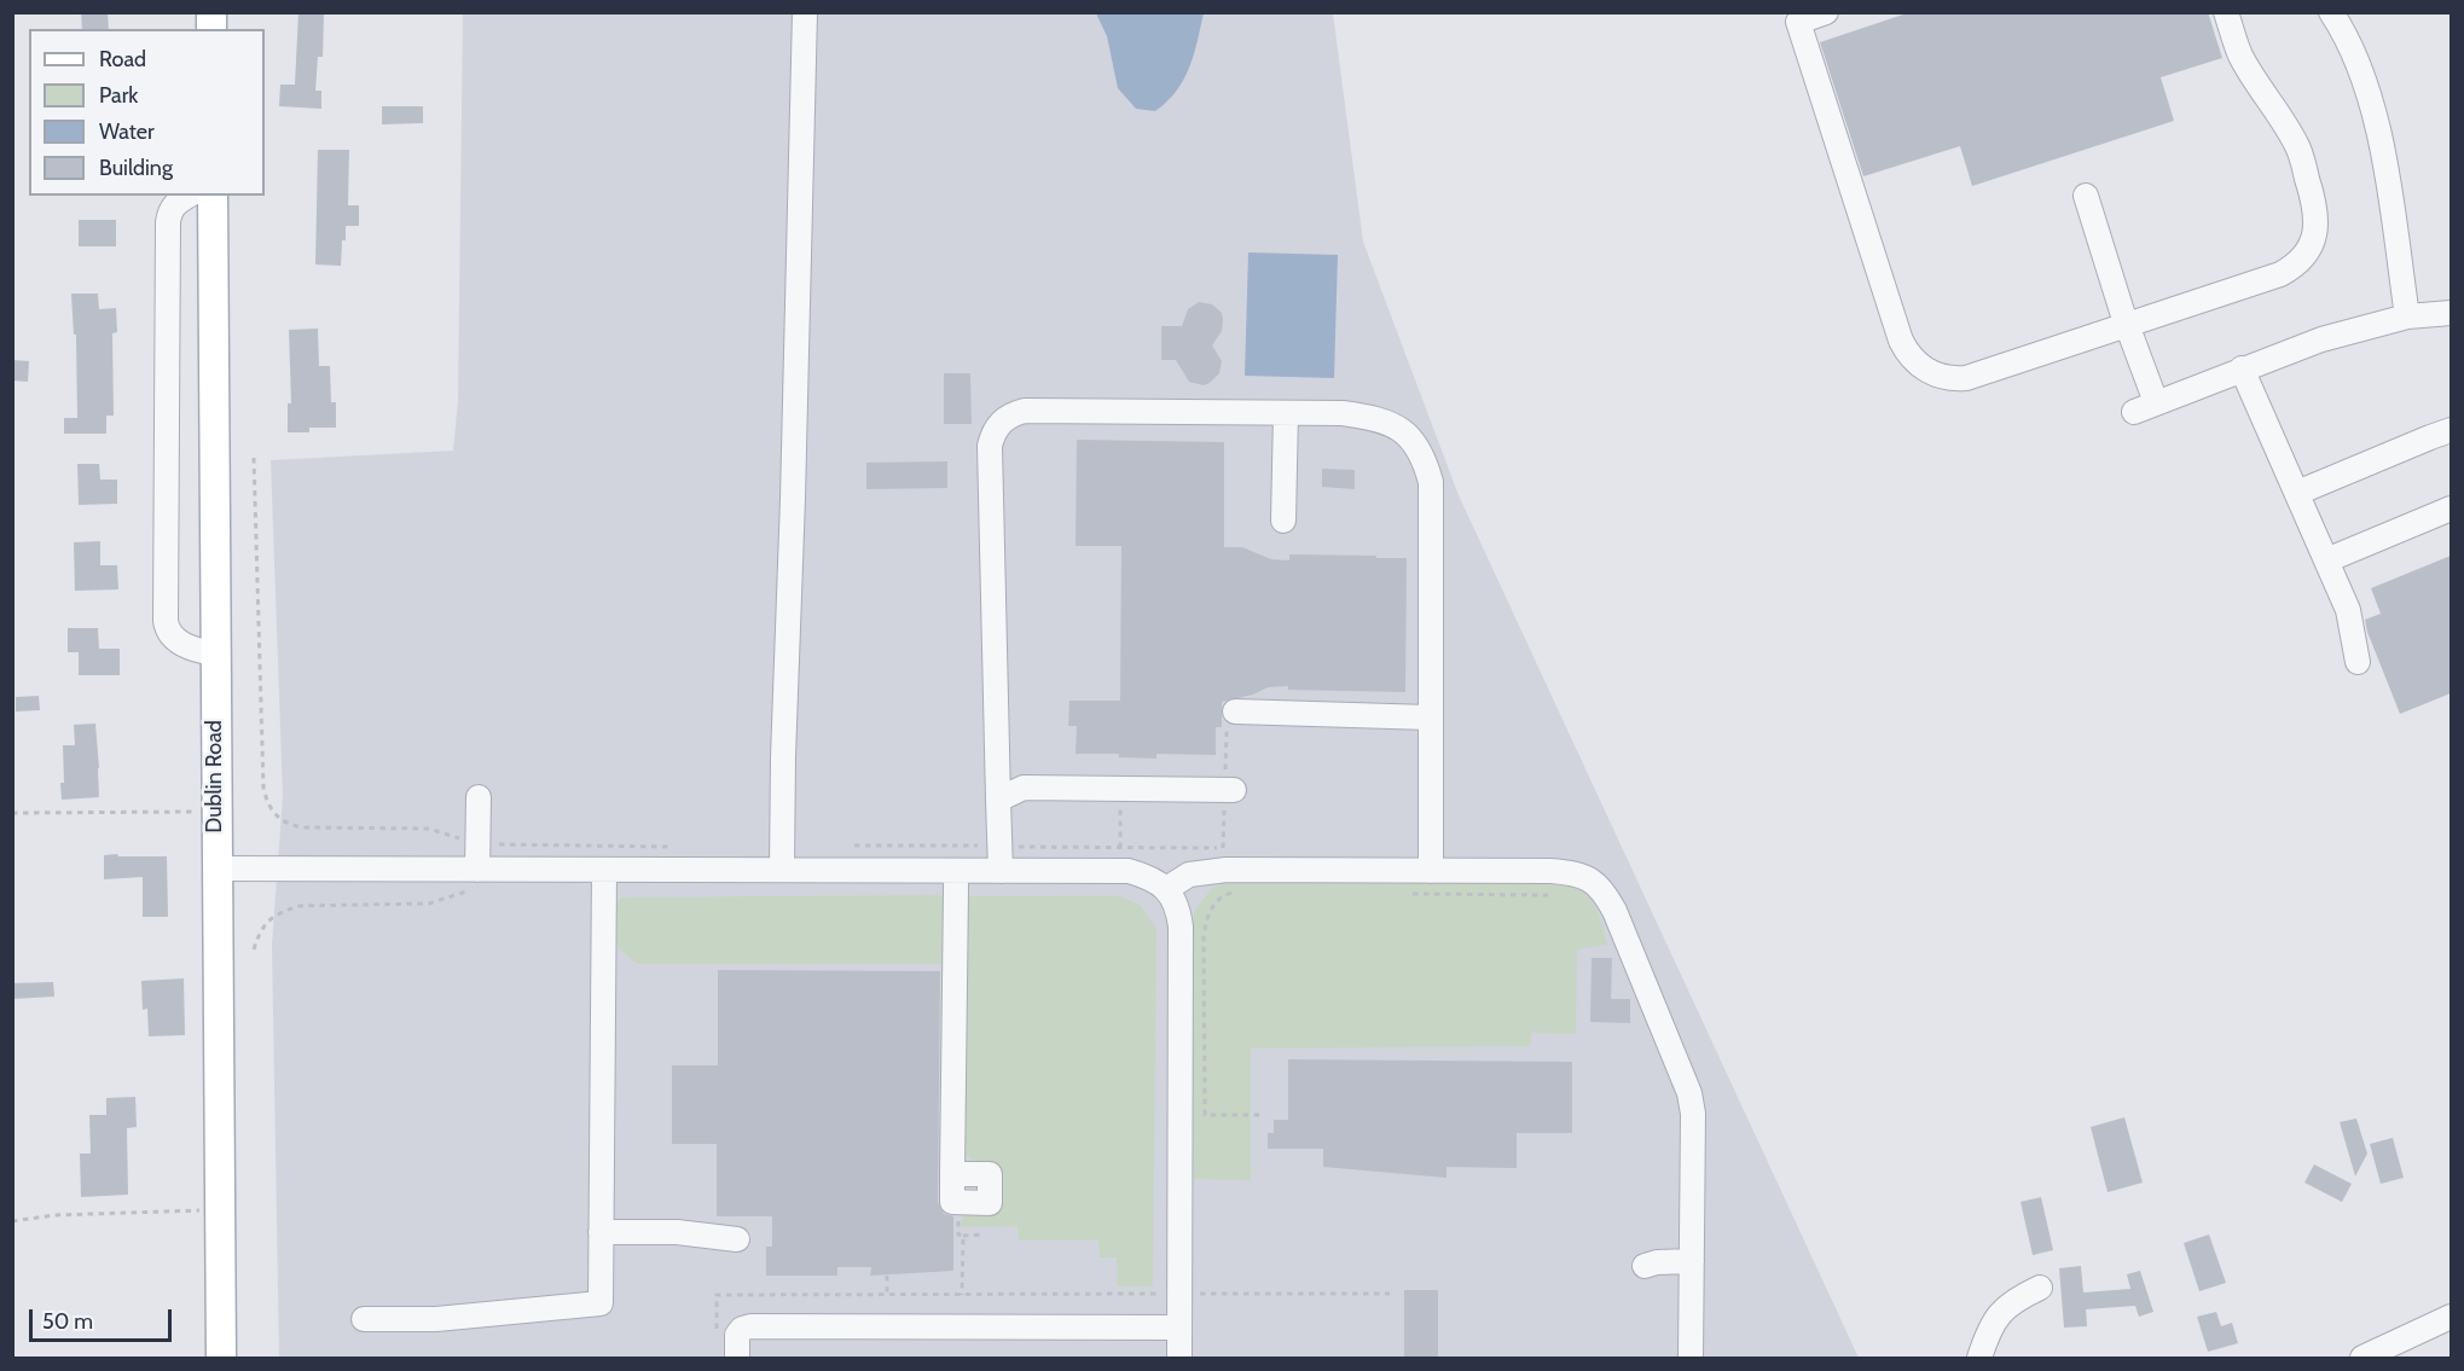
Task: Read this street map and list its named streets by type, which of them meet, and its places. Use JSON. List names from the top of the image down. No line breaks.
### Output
{"streets":{"main road":["Dublin Road"]},"legend":["Road","Park","Water","Building"],"scale_bar":"50 m"}
